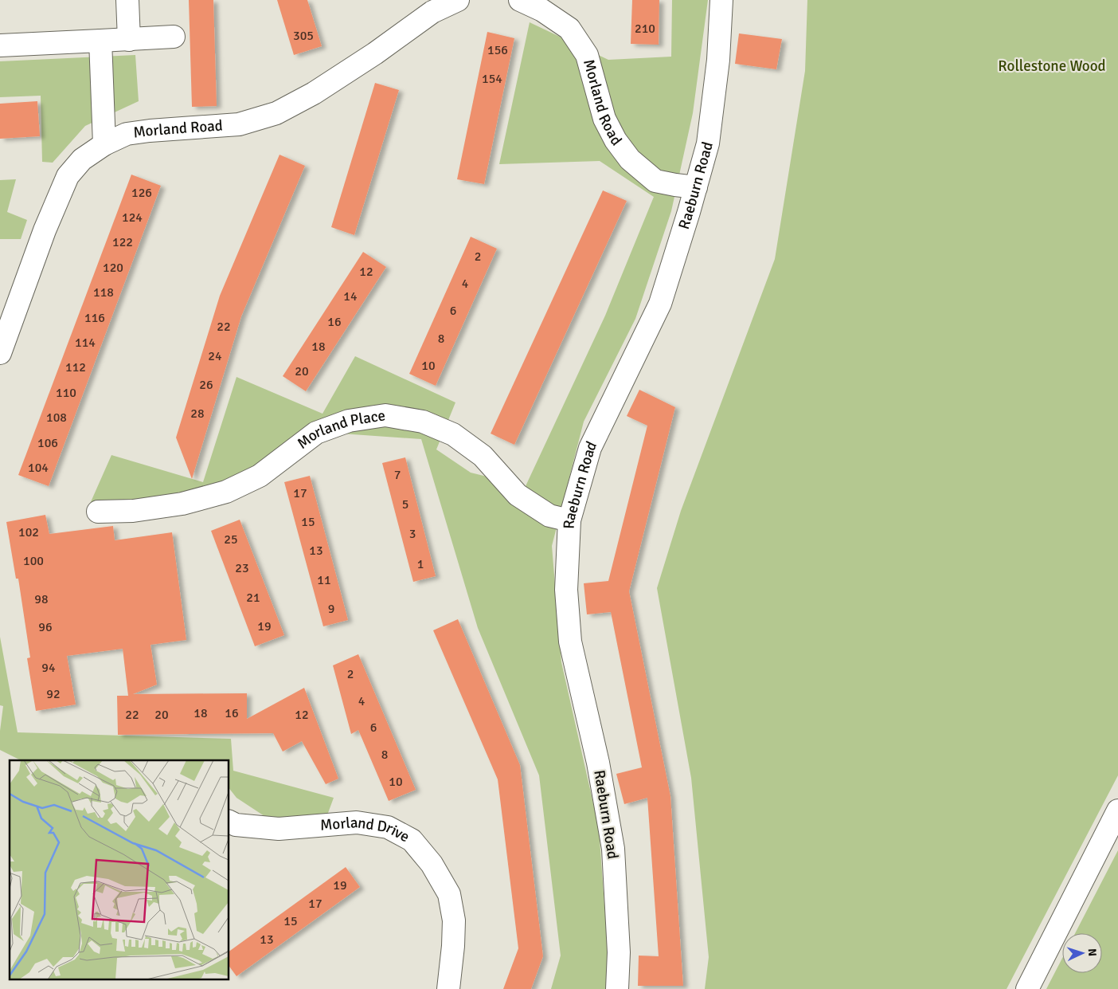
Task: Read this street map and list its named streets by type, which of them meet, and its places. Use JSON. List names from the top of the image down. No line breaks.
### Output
{"streets":{"street":["Morland Road","Raeburn Road","Morland Place","Morland Drive"]},"crossings":[["Morland Road","Raeburn Road"],["Raeburn Road","Morland Place"]],"parks":["Rollestone Wood"],"house_numbers":["210","305","156","154","126","124","122","2","120","12","4","118","14","6","116","16","22","8","114","18","24","10","112","20","26","110","28","108","106","104","7","17","5","15","102","3","25","13","100","1","23","11","21","98","9","19","96","94","2","92","4","18","16","22","20","12","6","8","10","19","17","15","13"],"north":"right"}
